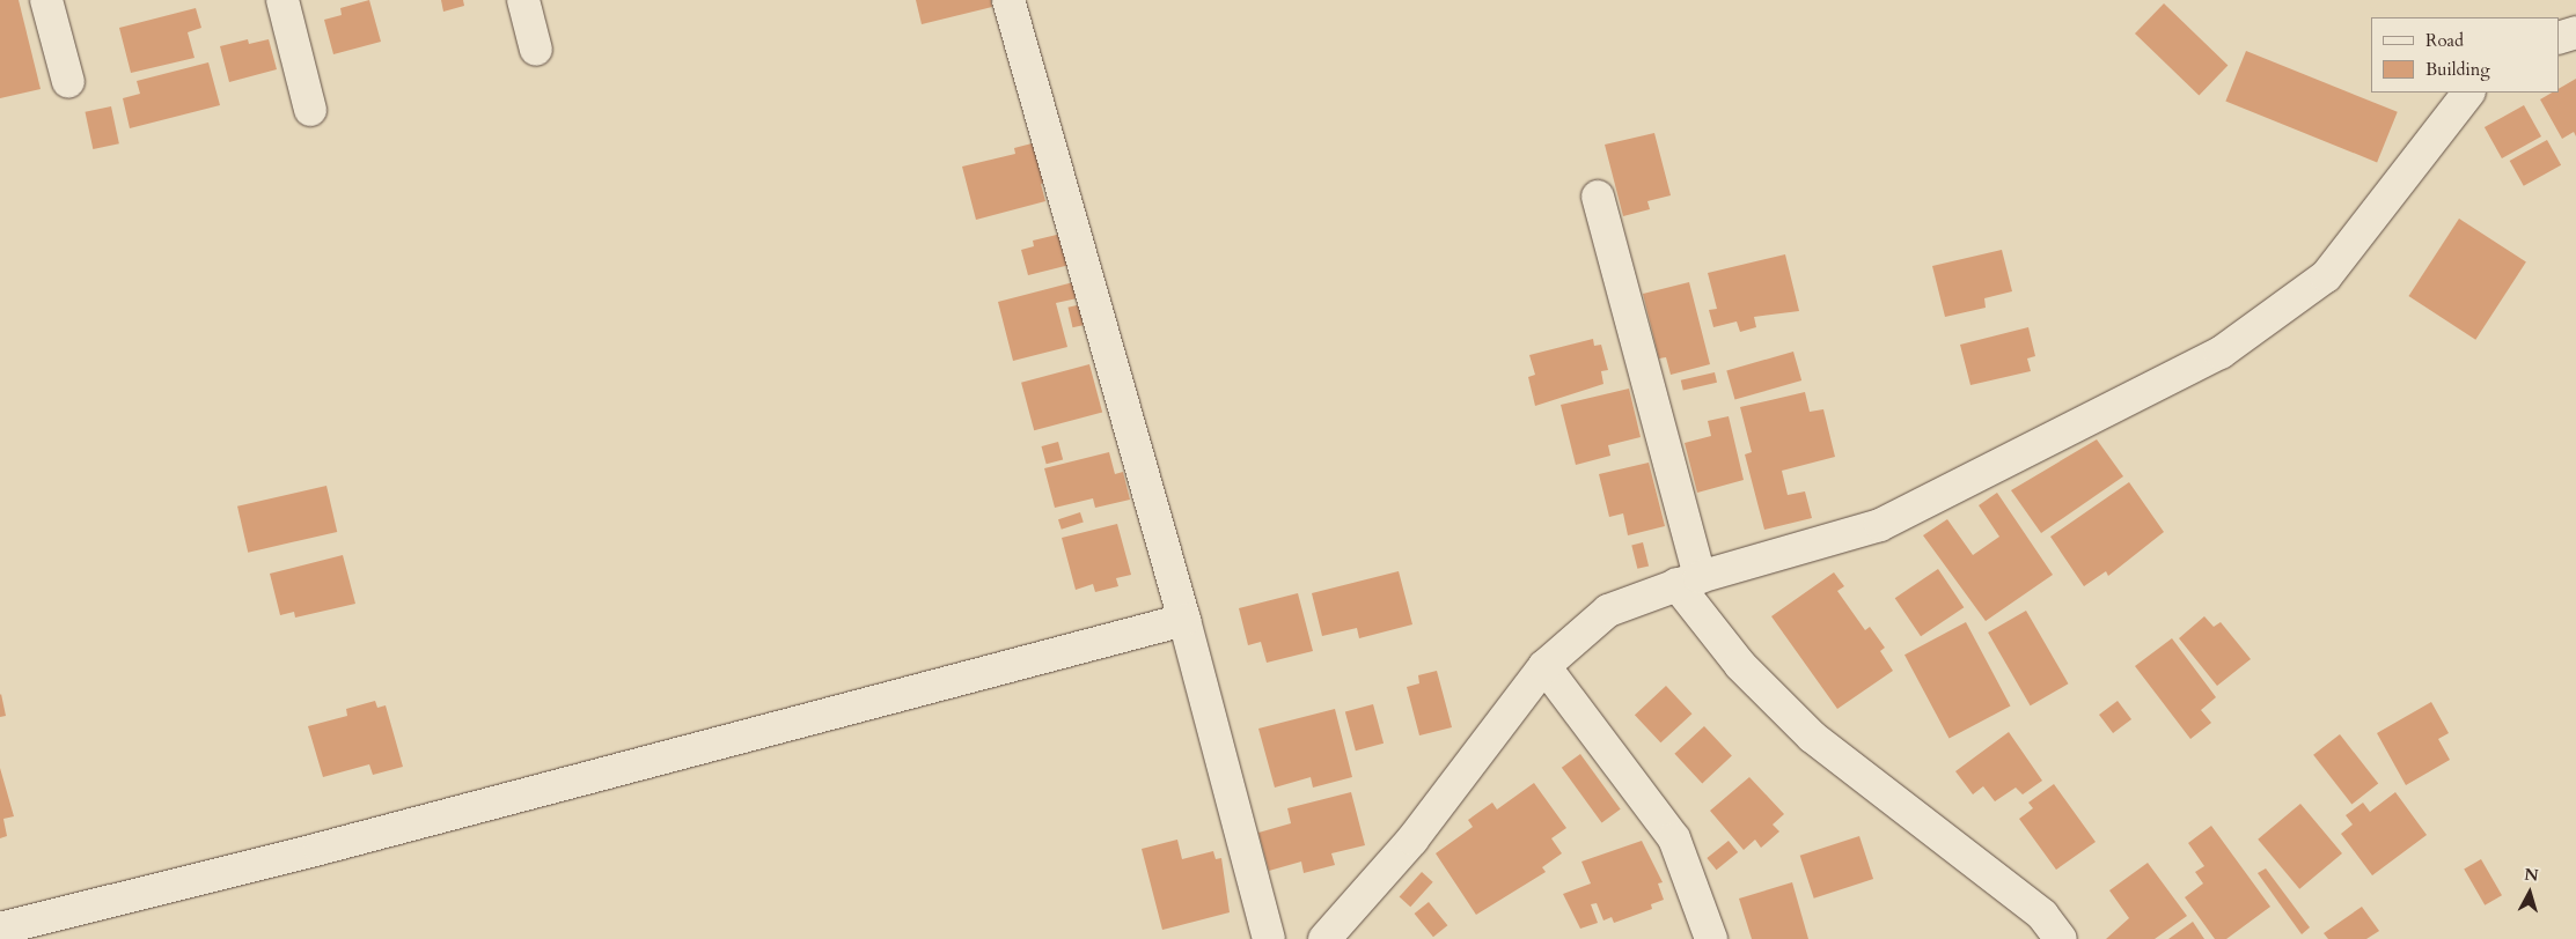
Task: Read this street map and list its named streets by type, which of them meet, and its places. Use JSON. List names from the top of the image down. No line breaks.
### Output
{"legend":["Road","Building"],"north":"top"}
